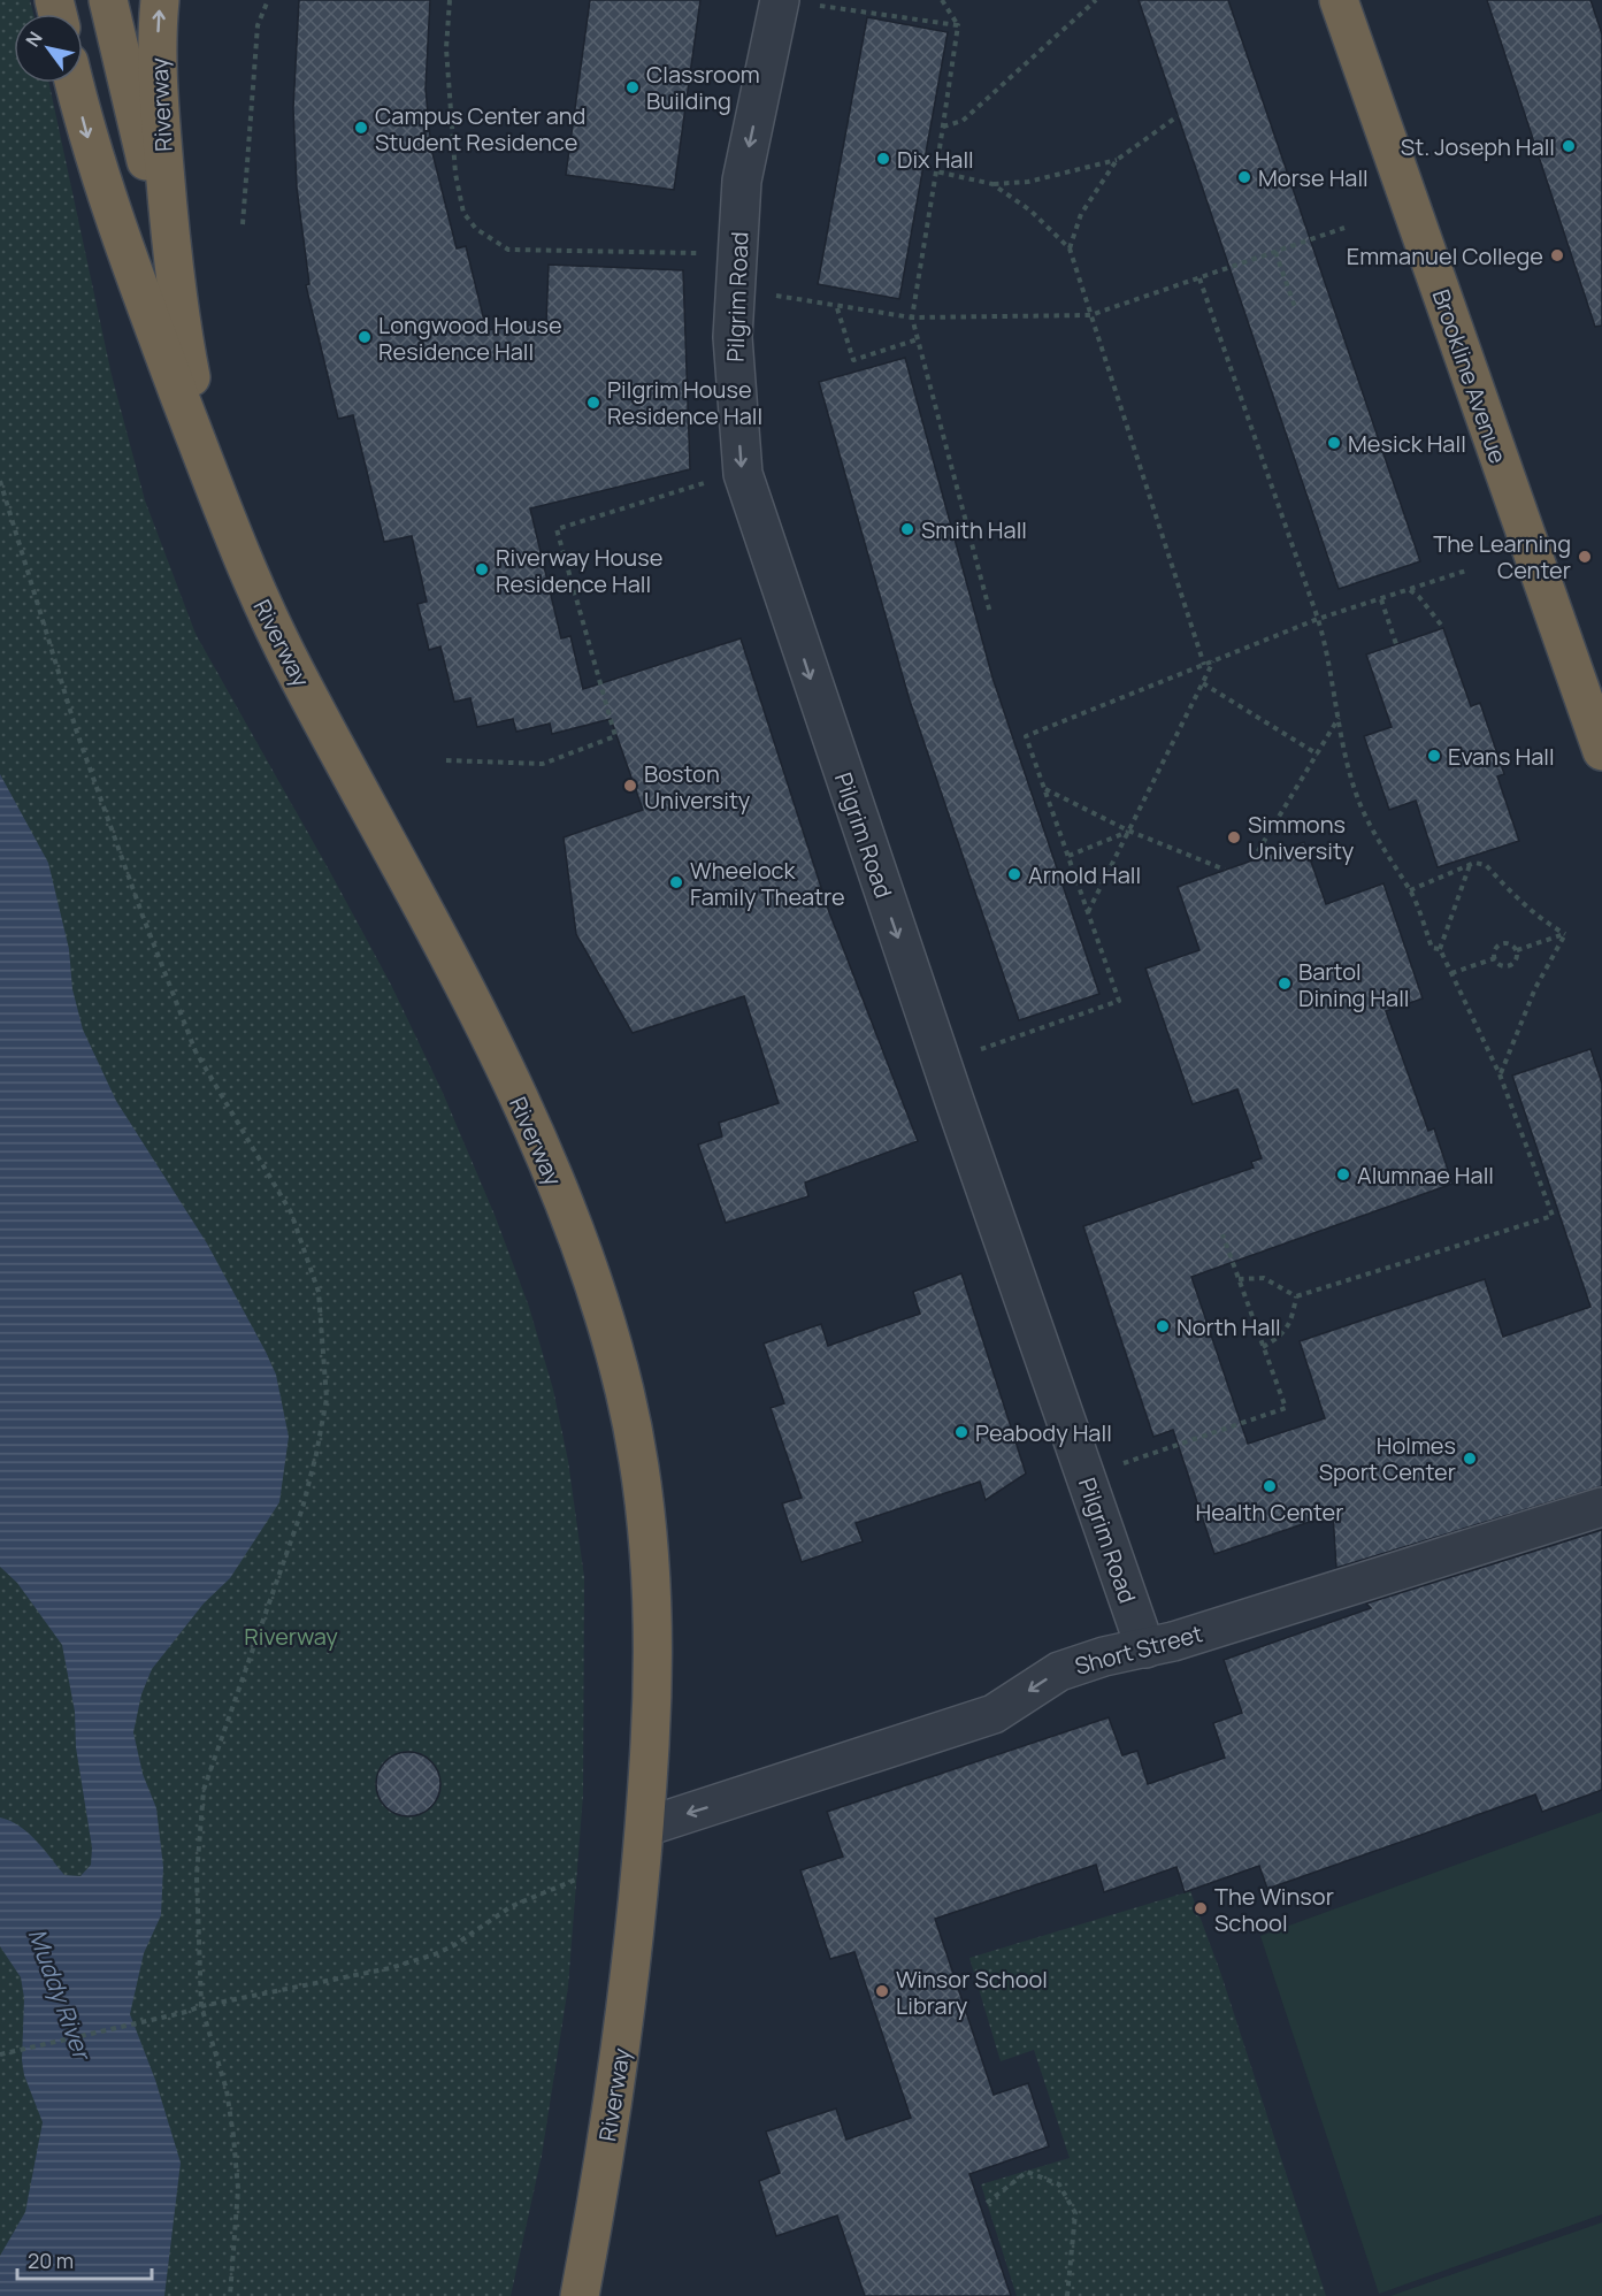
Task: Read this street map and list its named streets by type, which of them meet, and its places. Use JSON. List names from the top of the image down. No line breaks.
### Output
{"streets":{"highway":["Riverway","Brookline Avenue"],"street":["Pilgrim Road","Short Street"]},"crossings":[["Riverway","Short Street"],["Pilgrim Road","Short Street"]],"one_way":["Pilgrim Road","Short Street"],"water":["Muddy River"],"parks":["Riverway"],"places":["Classroom Building","Campus Center and Student Residence","St. Joseph Hall","Dix Hall","Morse Hall","Emmanuel College","Longwood House Residence Hall","Pilgrim House Residence Hall","Mesick Hall","Smith Hall","The Learning Center","Riverway House Residence Hall","Evans Hall","Boston University","Simmons University","Arnold Hall","Wheelock Family Theatre","Bartol Dining Hall","Alumnae Hall","North Hall","Peabody Hall","Holmes Sport Center","Health Center","The Winsor School","Winsor School Library"],"scale_bar":"20 m","north":"top left"}
